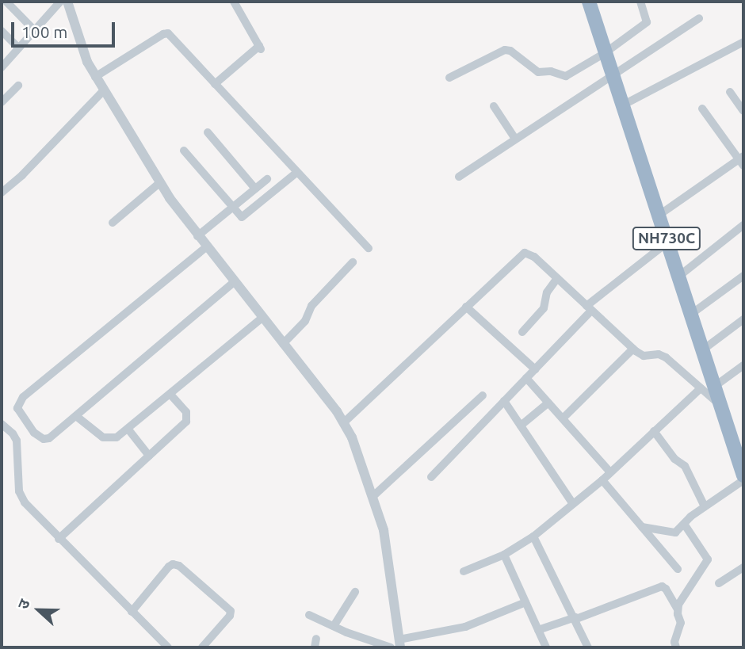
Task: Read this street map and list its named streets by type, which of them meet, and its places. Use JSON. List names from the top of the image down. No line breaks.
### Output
{"streets":{"highway":["NH730C"]},"scale_bar":"100 m","north":"left"}
